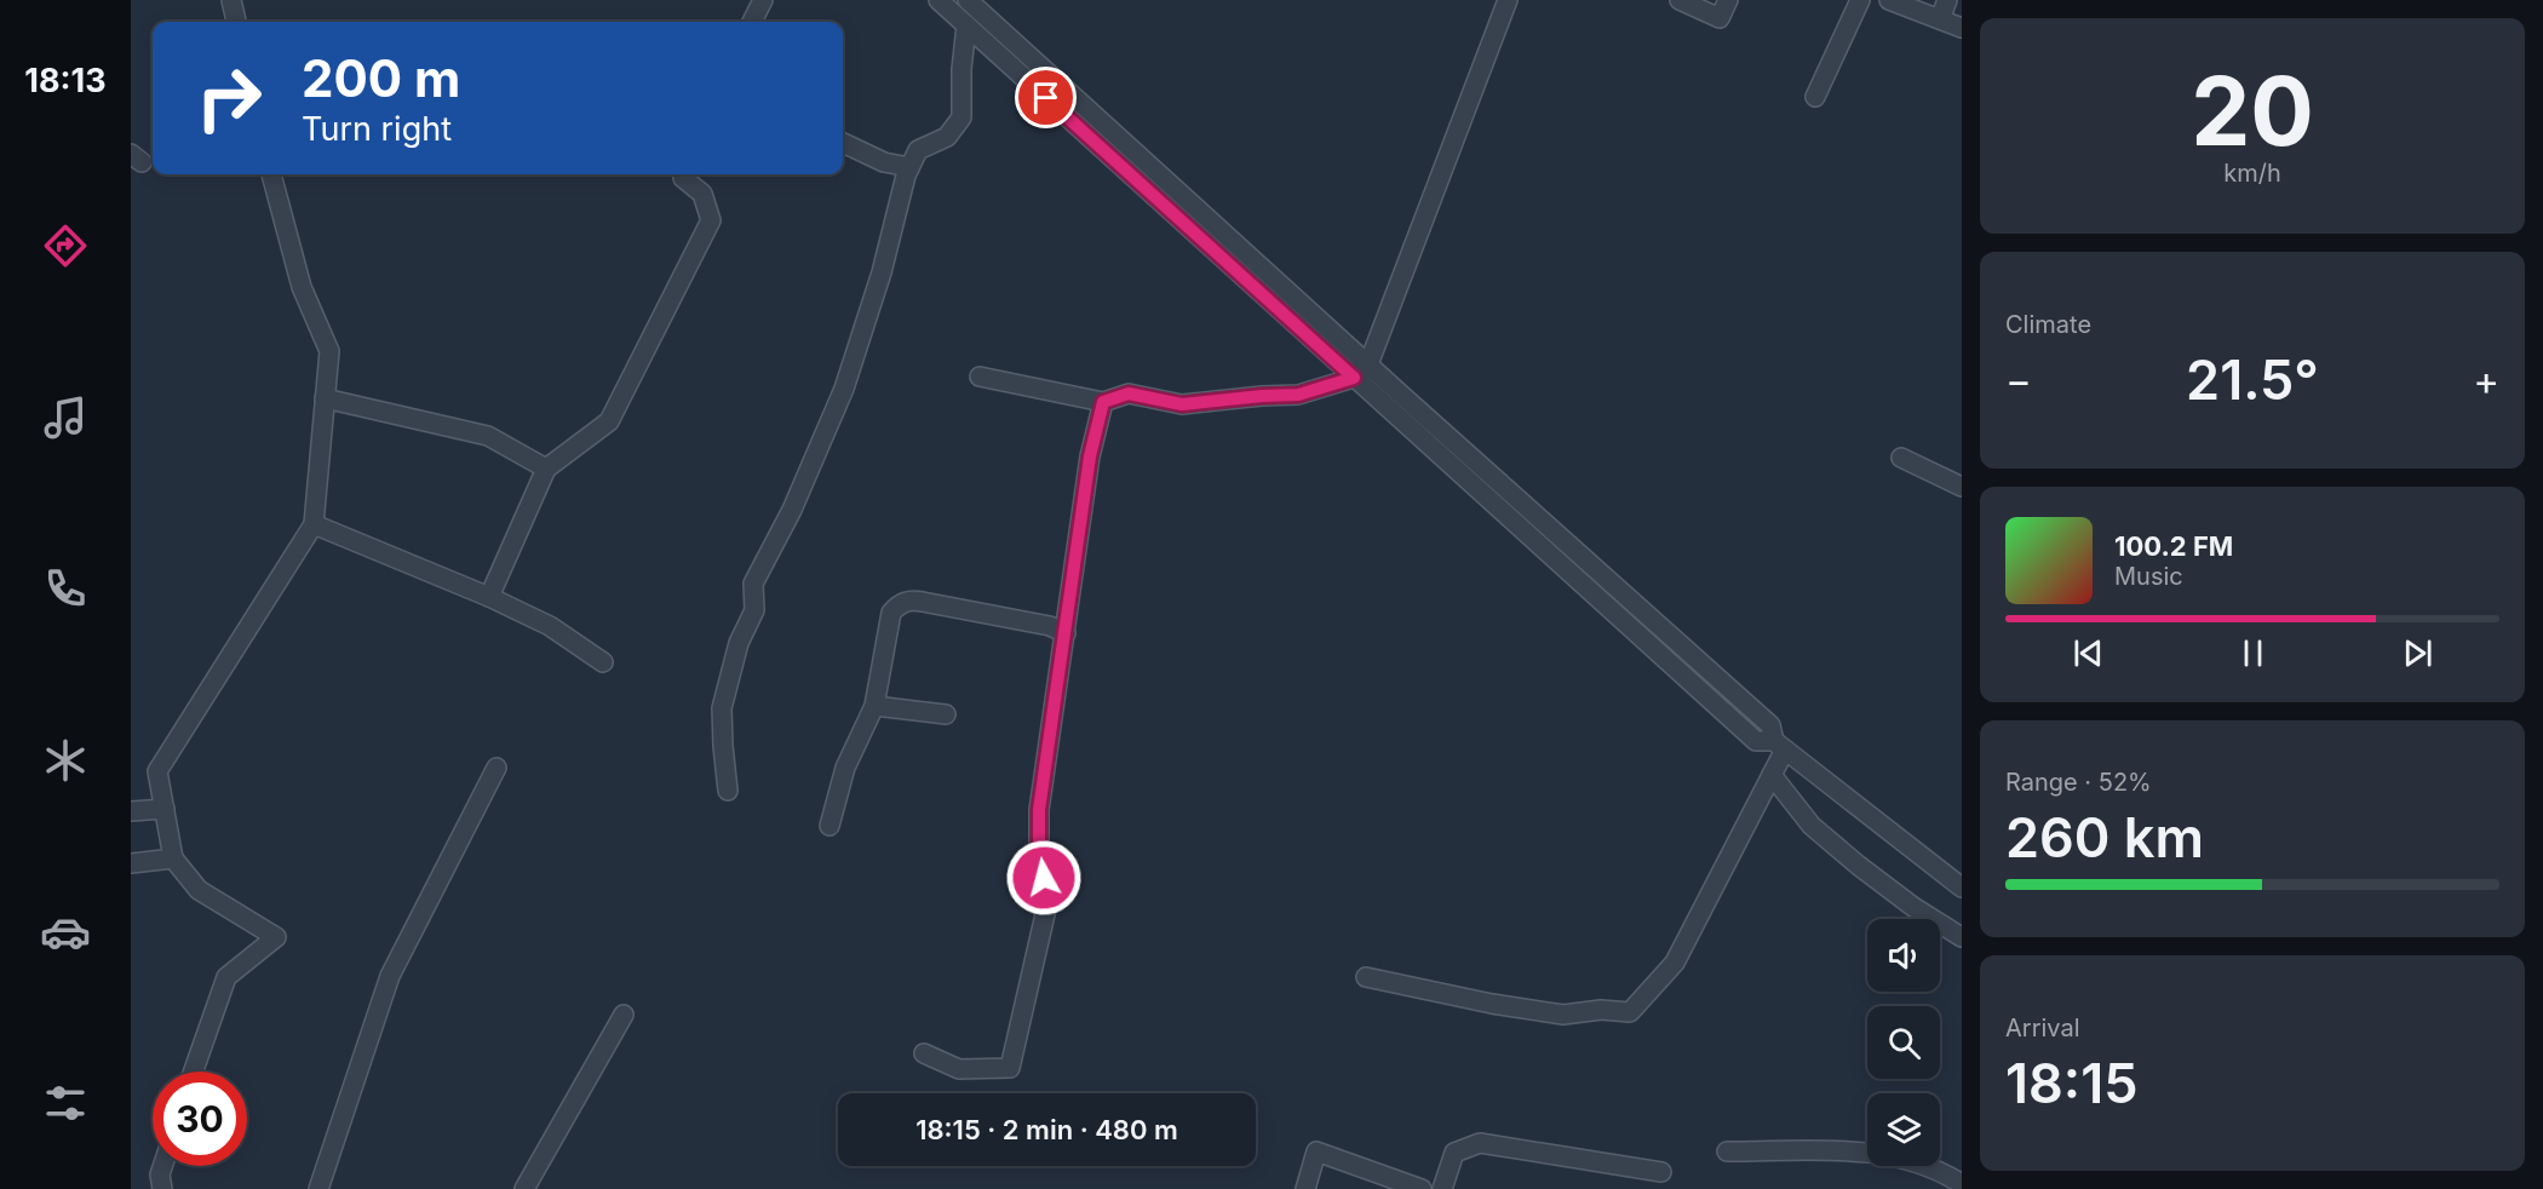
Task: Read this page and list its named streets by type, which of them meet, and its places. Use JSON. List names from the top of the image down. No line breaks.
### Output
{"page":{"tabs":"18:13","tile":[["20","km/h"],"Climate",["Range · 52%","260 km"],["Arrival","18:15"]],"turn":["200 m","Turn right"],"heat":["−","21.5°","+"],"song":["100.2 FM","Music"],"limit":"30","trip":"18:15 · 2 min · 480 m"}}
